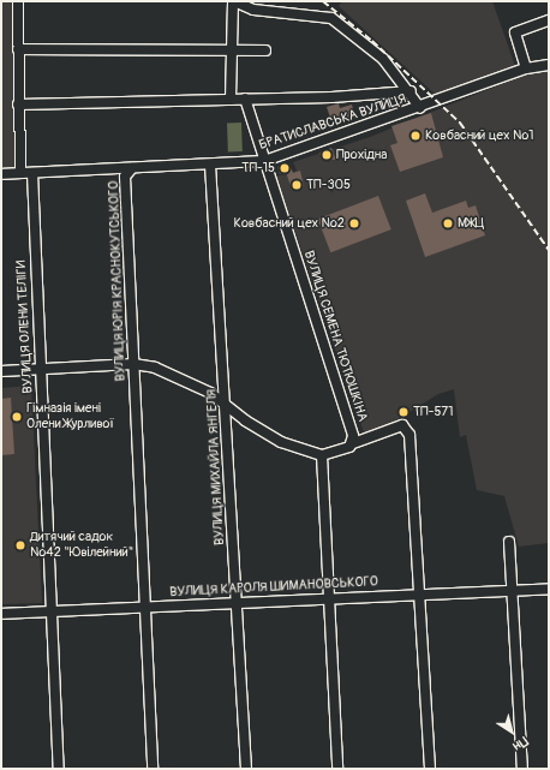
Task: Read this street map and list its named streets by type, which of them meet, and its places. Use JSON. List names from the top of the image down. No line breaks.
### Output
{"streets":{"street":["БРАТИСЛАВСЬКА ВУЛИЦЯ","ВУЛИЦЯ ЮРІЯ КРАСНОКУТСЬКОГО","ВУЛИЦЯ ОЛЕНИ ТЕЛІГИ","ВУЛИЦЯ СЕМЕНА ТЮТЮШКІНА","ВУЛИЦЯ МИХАЙЛА ЯНГЕЛЯ","ВУЛИЦЯ КАРОЛЯ ШИМАНОВСЬКОГО"]},"crossings":[["БРАТИСЛАВСЬКА ВУЛИЦЯ","ВУЛИЦЯ ЮРІЯ КРАСНОКУТСЬКОГО"],["БРАТИСЛАВСЬКА ВУЛИЦЯ","ВУЛИЦЯ ОЛЕНИ ТЕЛІГИ"],["БРАТИСЛАВСЬКА ВУЛИЦЯ","ВУЛИЦЯ СЕМЕНА ТЮТЮШКІНА"],["БРАТИСЛАВСЬКА ВУЛИЦЯ","ВУЛИЦЯ МИХАЙЛА ЯНГЕЛЯ"],["ВУЛИЦЯ ЮРІЯ КРАСНОКУТСЬКОГО","ВУЛИЦЯ КАРОЛЯ ШИМАНОВСЬКОГО"],["ВУЛИЦЯ ОЛЕНИ ТЕЛІГИ","ВУЛИЦЯ КАРОЛЯ ШИМАНОВСЬКОГО"],["ВУЛИЦЯ МИХАЙЛА ЯНГЕЛЯ","ВУЛИЦЯ КАРОЛЯ ШИМАНОВСЬКОГО"]],"places":["Ковбасний цех №1","Прохідна","ТП-15","ТП-305","Ковбасний цех №2","МЖЦ","ТП-571","Гімназія імені Олени Журливої","Дитячий садок №42 \"Ювілейний\""],"north":"bottom right"}
